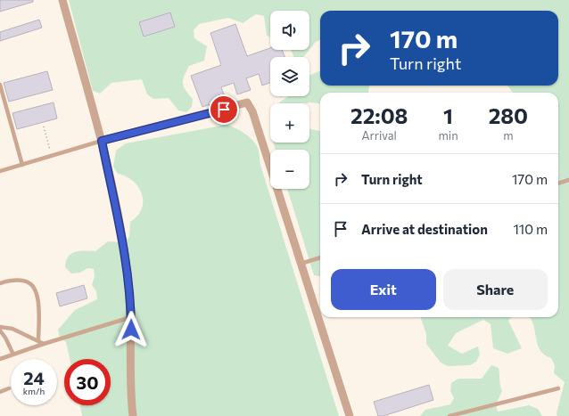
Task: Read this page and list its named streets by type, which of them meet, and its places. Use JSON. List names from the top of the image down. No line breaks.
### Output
{"page":{"map_buttons":["+","−"],"turn":["170 m","Turn right"],"eta":["22:08","Arrival","1","min","280","m"],"list":[{"name":"Turn right","value":"170 m"},{"name":"Arrive at destination","value":"110 m"}],"buttons":["Exit","Share"],"speed":"24 km/h","limit":"30"}}
